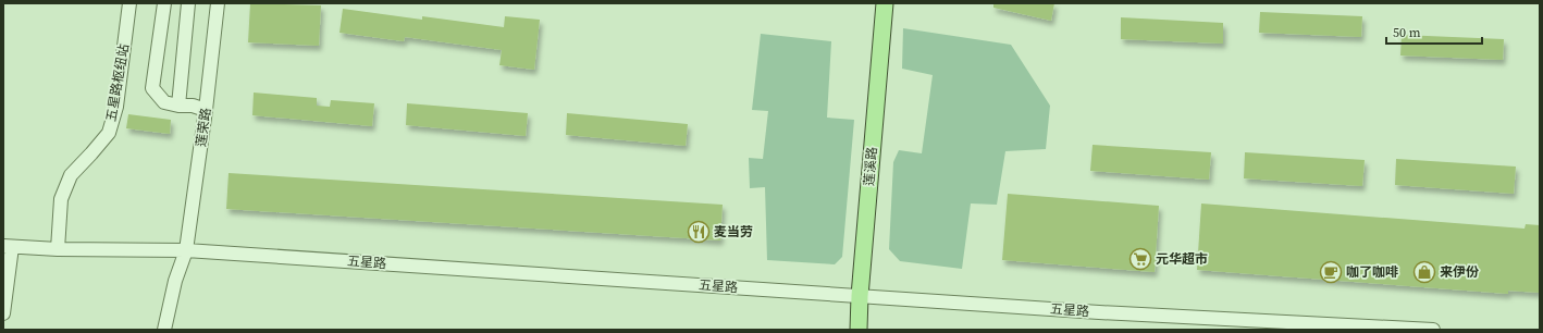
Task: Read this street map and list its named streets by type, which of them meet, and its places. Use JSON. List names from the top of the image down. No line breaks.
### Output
{"streets":{"main road":["莲溪路"],"street":["五星路枢纽站","莲荣路","五星路"]},"crossings":[["五星路枢纽站","五星路"],["莲荣路","五星路"],["莲溪路","五星路"]],"places":{"restaurant":["麦当劳"],"supermarket":["元华超市"],"cafe":["咖了咖啡"],"shop":["来伊份"]},"scale_bar":"50 m"}
